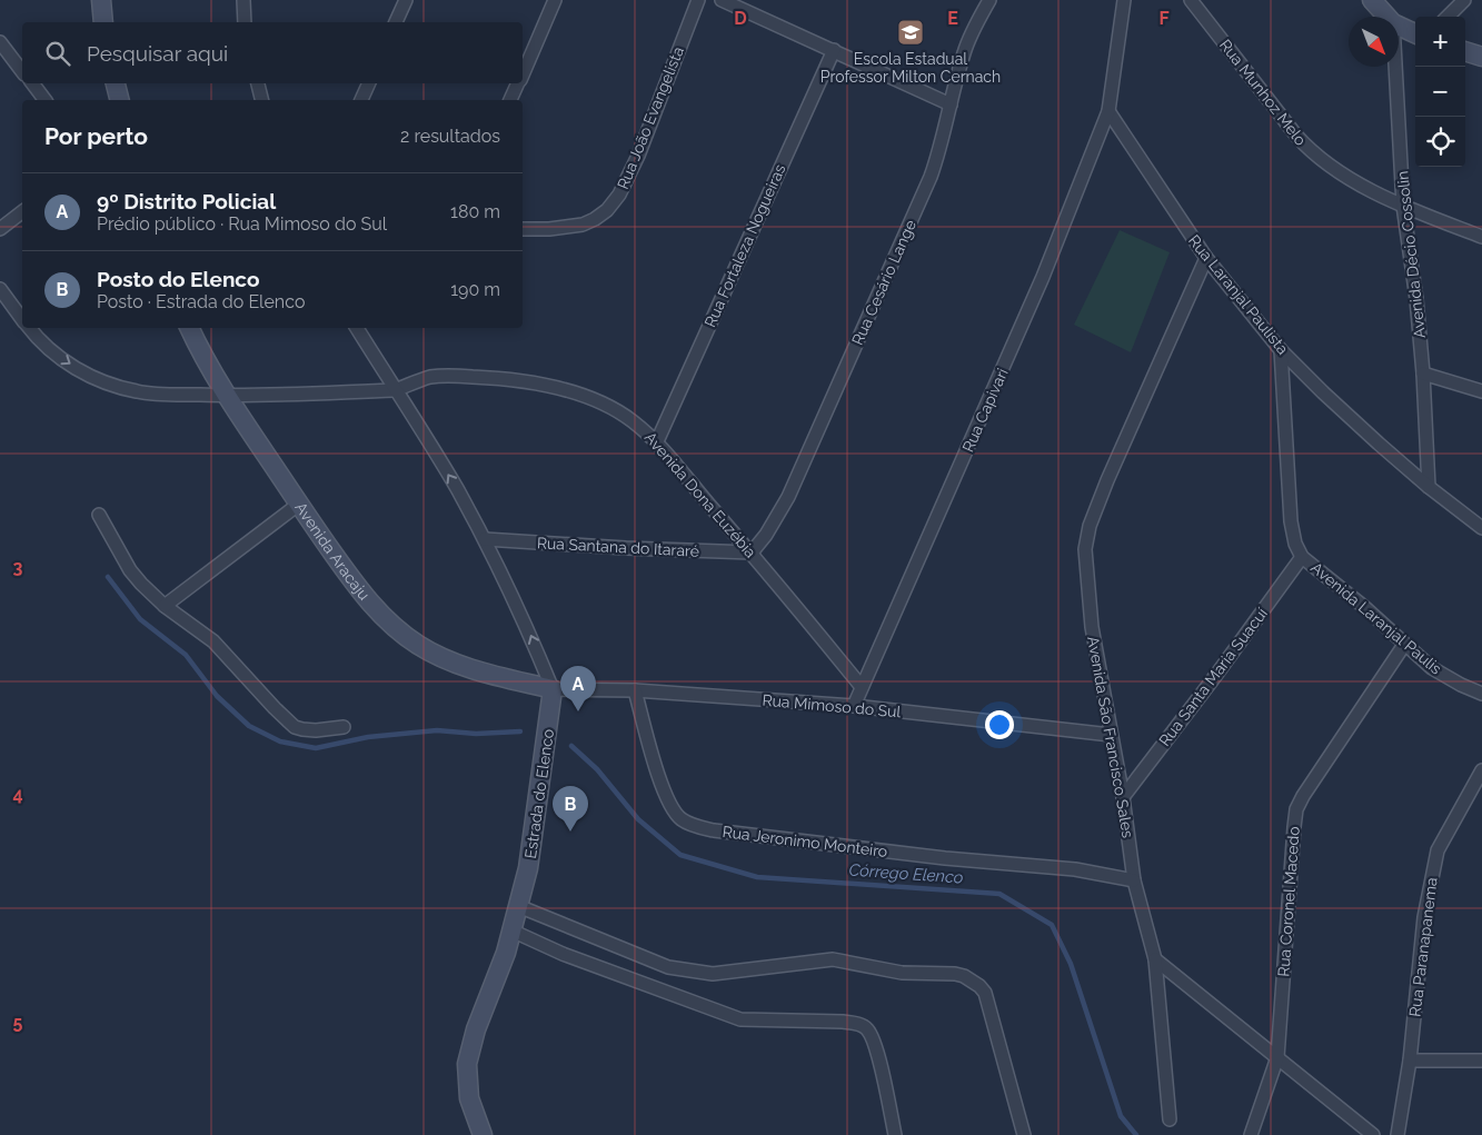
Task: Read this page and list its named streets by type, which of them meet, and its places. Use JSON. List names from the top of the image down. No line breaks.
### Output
{"streets":{"street":["Rua Munhoz Melo","Rua João Evangelista","Rua Fortaleza Nogueiras","Avenida Décio Cossolin","Rua Cesário Lange","Rua Laranjal Paulista","Rua Capivari","Avenida Dona Euzébia","Rua Santana do Itararé","Avenida Aracaju","Avenida Laranjal Paulis","Rua Santa Maria Suacuí","Rua Mimoso do Sul","Avenida São Francisco Sales","Estrada do Elenco","Rua Jeronimo Monteiro","Rua Coronel Macedo","Rua Paranapanema"]},"crossings":[["Rua Munhoz Melo","Avenida Décio Cossolin"],["Rua Fortaleza Nogueiras","Avenida Dona Euzébia"],["Avenida Décio Cossolin","Rua Laranjal Paulista"],["Rua Cesário Lange","Avenida Dona Euzébia"],["Rua Cesário Lange","Rua Santana do Itararé"],["Rua Laranjal Paulista","Rua Capivari"],["Rua Laranjal Paulista","Avenida São Francisco Sales"],["Rua Capivari","Avenida Dona Euzébia"],["Rua Capivari","Rua Mimoso do Sul"],["Avenida Dona Euzébia","Rua Santana do Itararé"],["Avenida Dona Euzébia","Avenida Aracaju"],["Avenida Dona Euzébia","Estrada do Elenco"],["Rua Santana do Itararé","Estrada do Elenco"],["Avenida Aracaju","Rua Mimoso do Sul"],["Avenida Aracaju","Estrada do Elenco"],["Avenida Laranjal Paulis","Rua Santa Maria Suacuí"],["Avenida Laranjal Paulis","Rua Coronel Macedo"],["Rua Santa Maria Suacuí","Avenida São Francisco Sales"],["Rua Mimoso do Sul","Avenida São Francisco Sales"],["Rua Mimoso do Sul","Estrada do Elenco"],["Rua Mimoso do Sul","Rua Jeronimo Monteiro"],["Avenida São Francisco Sales","Rua Jeronimo Monteiro"]],"one_way":["Estrada do Elenco"],"water":["Córrego Elenco"],"places":{"school or university":["Escola Estadual Professor Milton Cernach"]},"north":"bottom right","page":{"map_buttons":["+","−"],"search":"Pesquisar aqui","heading":["Por perto","2 resultados"],"list":[{"mark":"A","name":"9º Distrito Policial","note":"Prédio público · Rua Mimoso do Sul","value":"180 m"},{"mark":"B","name":"Posto do Elenco","note":"Posto · Estrada do Elenco","value":"190 m"}],"pins":["A","B"]},"grid":{"columns":["D","E","F"],"rows":["3","4","5"]}}
